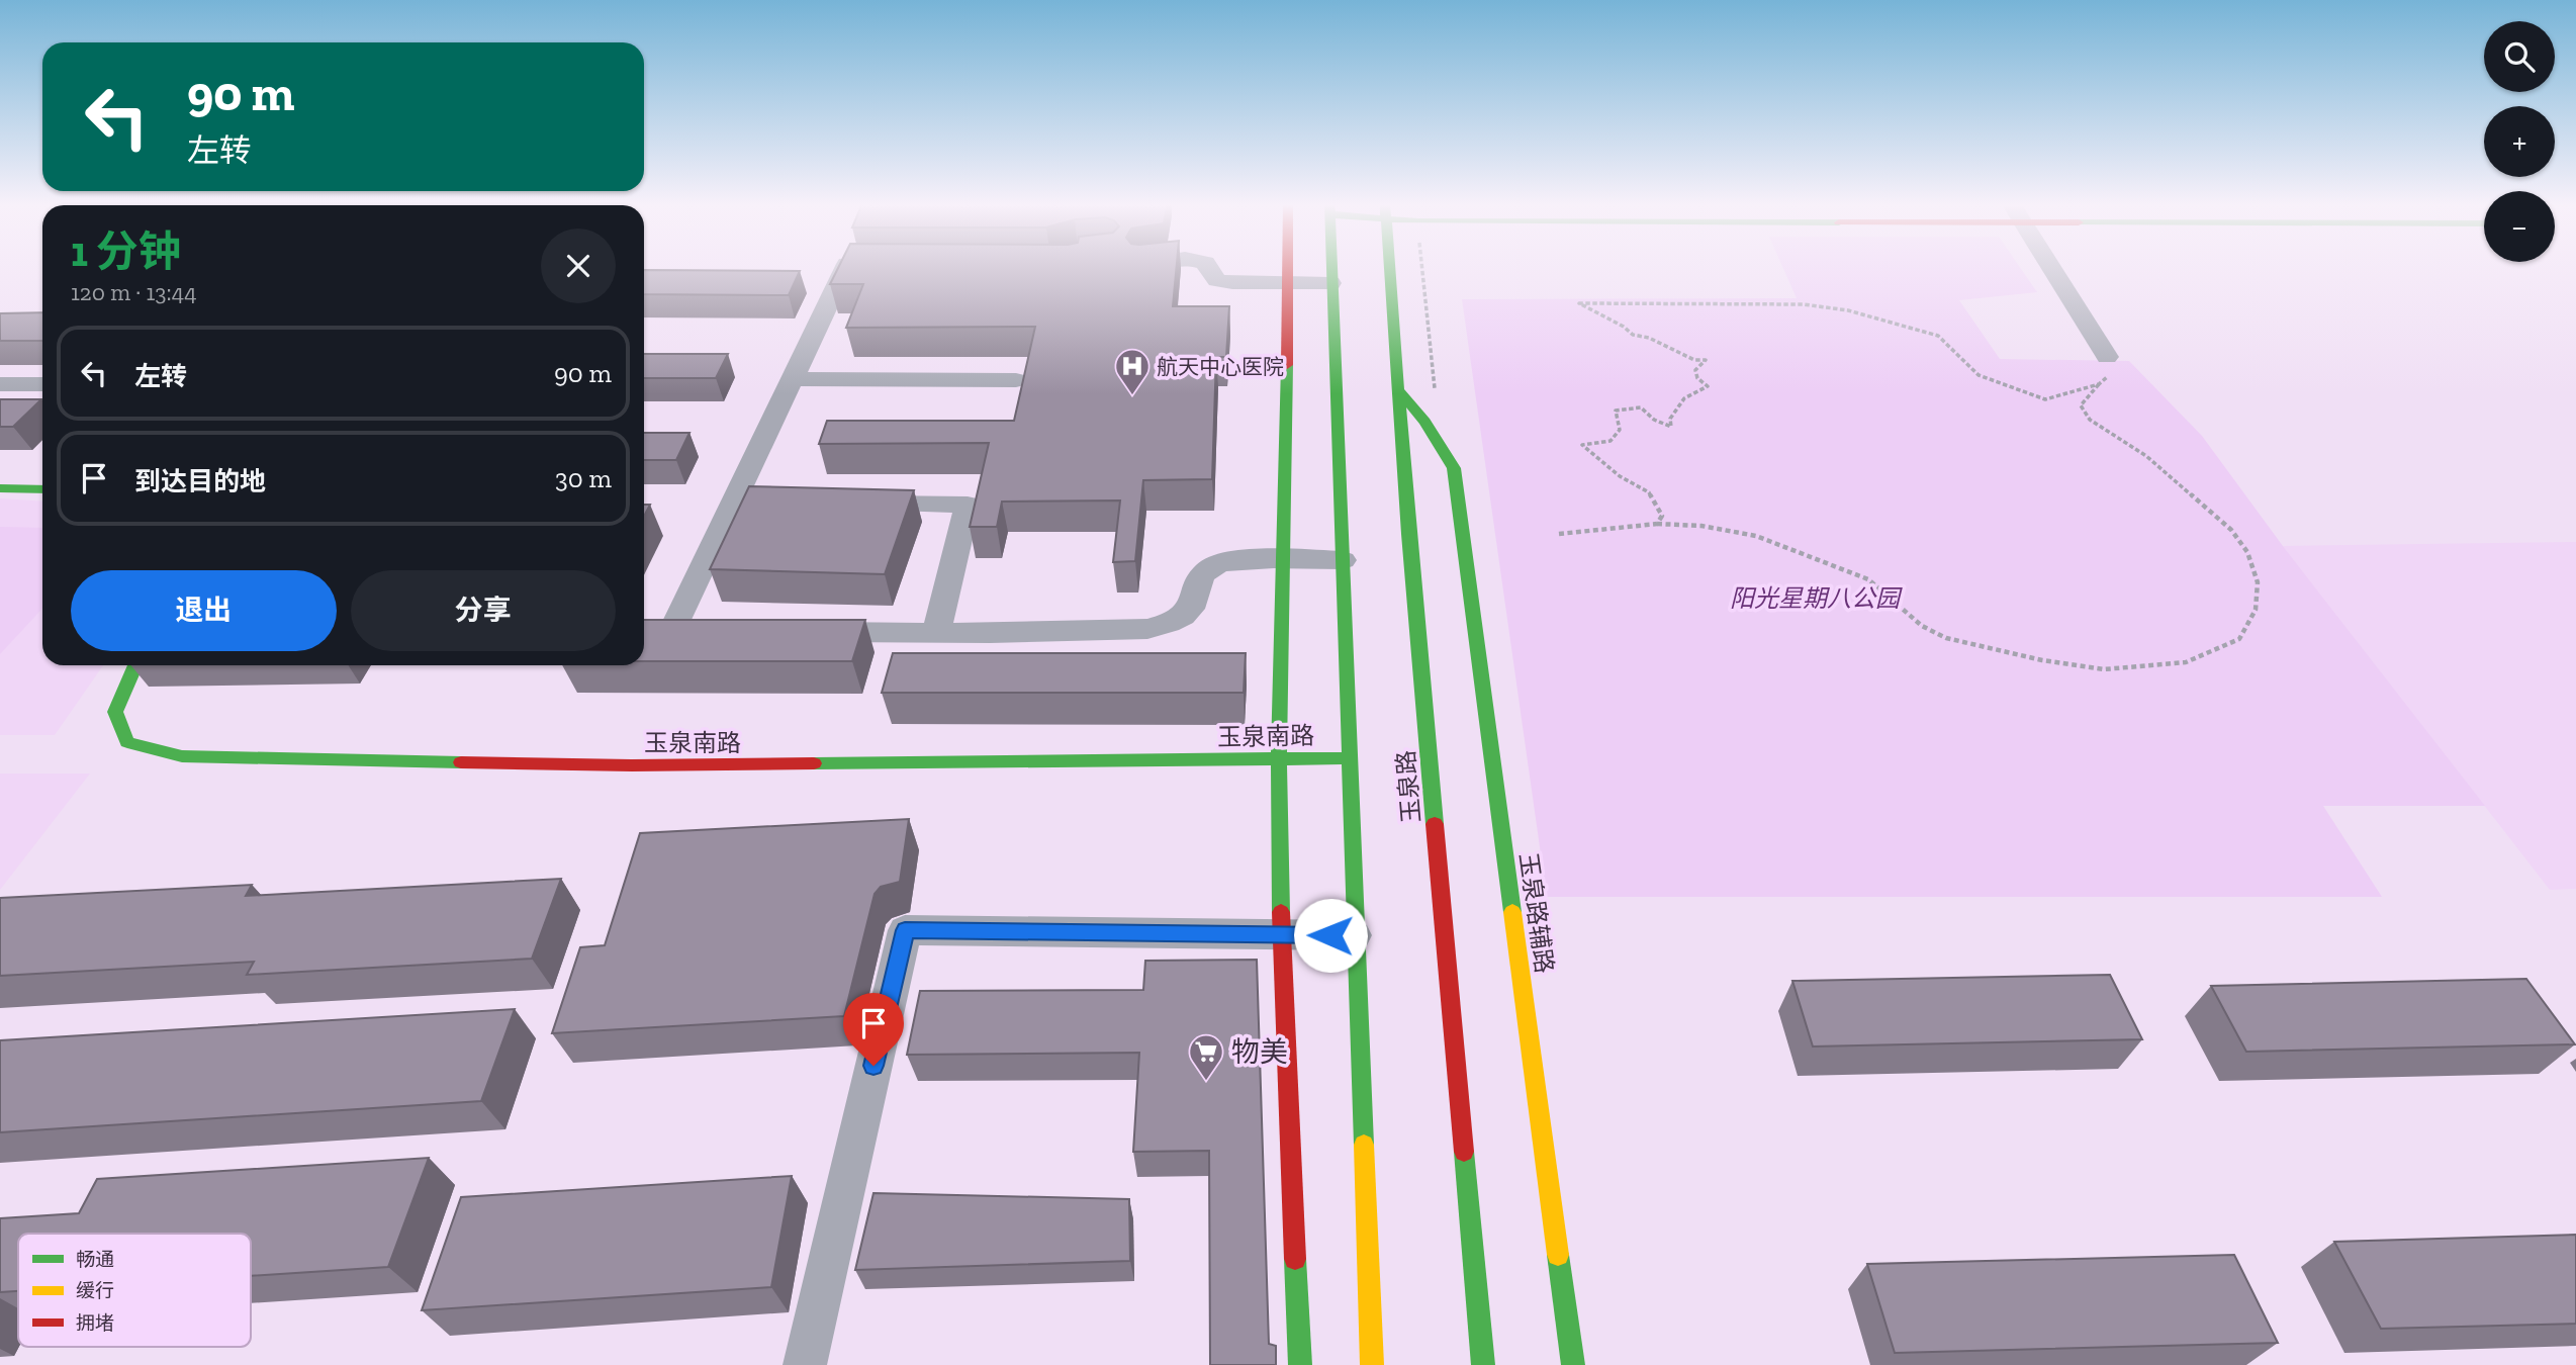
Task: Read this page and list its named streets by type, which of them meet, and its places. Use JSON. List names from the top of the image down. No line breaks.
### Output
{"streets":{"street":["玉泉南路","玉泉路","玉泉路辅路"]},"crossings":[["玉泉路","玉泉路辅路"]],"parks":["阳光星期八公园"],"places":{"hospital":["航天中心医院"],"supermarket":["物美"]},"legend":["畅通","缓行","拥堵"],"page":{"map_buttons":["+","−"],"turn":["90 m","左转"],"heading":["1 分钟","120 m · 13:44"],"list":[{"name":"左转","value":"90 m"},{"name":"到达目的地","value":"30 m"}],"buttons":["退出","分享"]}}
